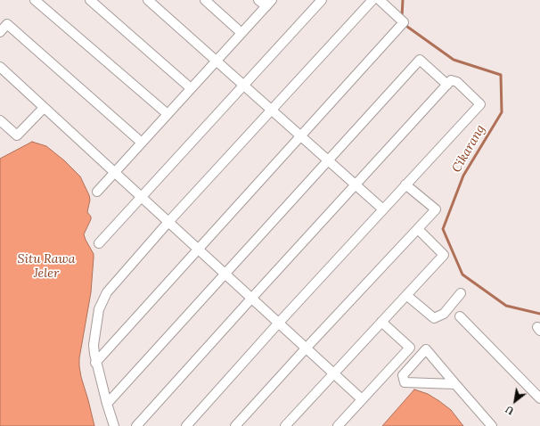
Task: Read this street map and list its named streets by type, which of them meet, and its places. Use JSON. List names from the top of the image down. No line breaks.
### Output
{"water":["Cikarang","Situ Rawa Jeler"],"north":"bottom left"}
